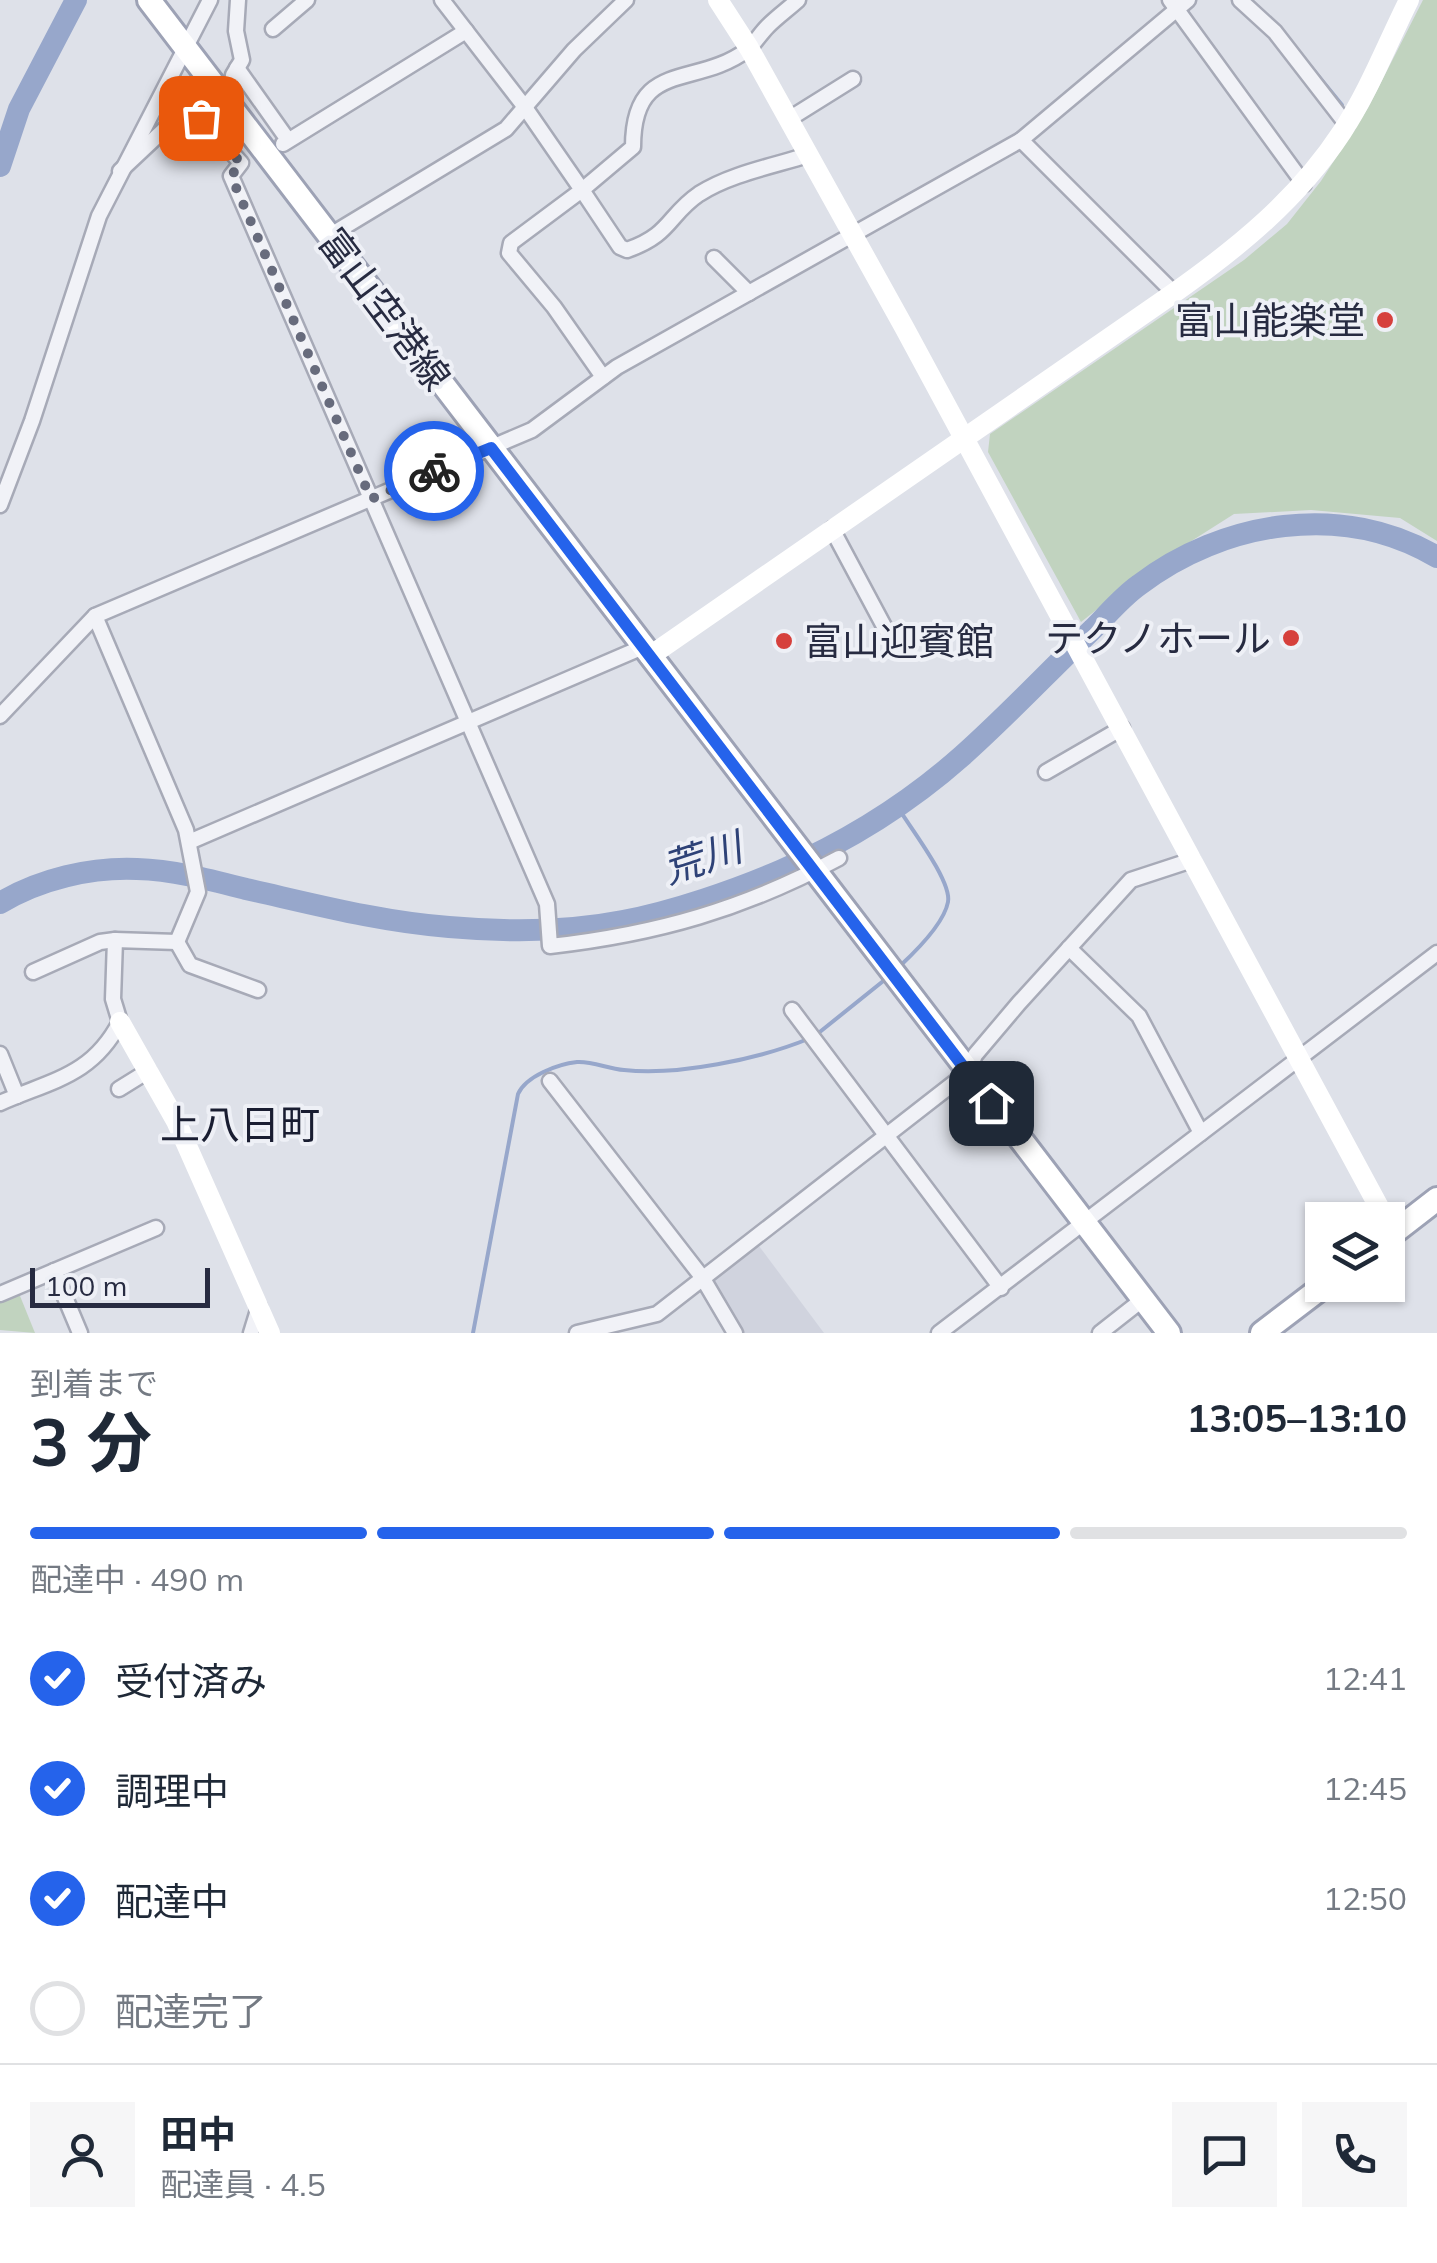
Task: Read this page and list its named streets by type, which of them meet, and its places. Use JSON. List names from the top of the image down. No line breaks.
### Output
{"streets":{"main road":["富山空港線"]},"districts":["上八日町"],"water":["荒川"],"places":["富山能楽堂","テクノホール","富山迎賓館"],"scale_bar":"100 m","page":{"scale":"100 m","heading":["3 分","到着まで","13:05–13:10"],"panel":["田中","配達員 · 4.5"],"bar":"配達中 · 490 m","list":[["受付済み","12:41"],["調理中","12:45"],["配達中","12:50"],"配達完了"]}}
